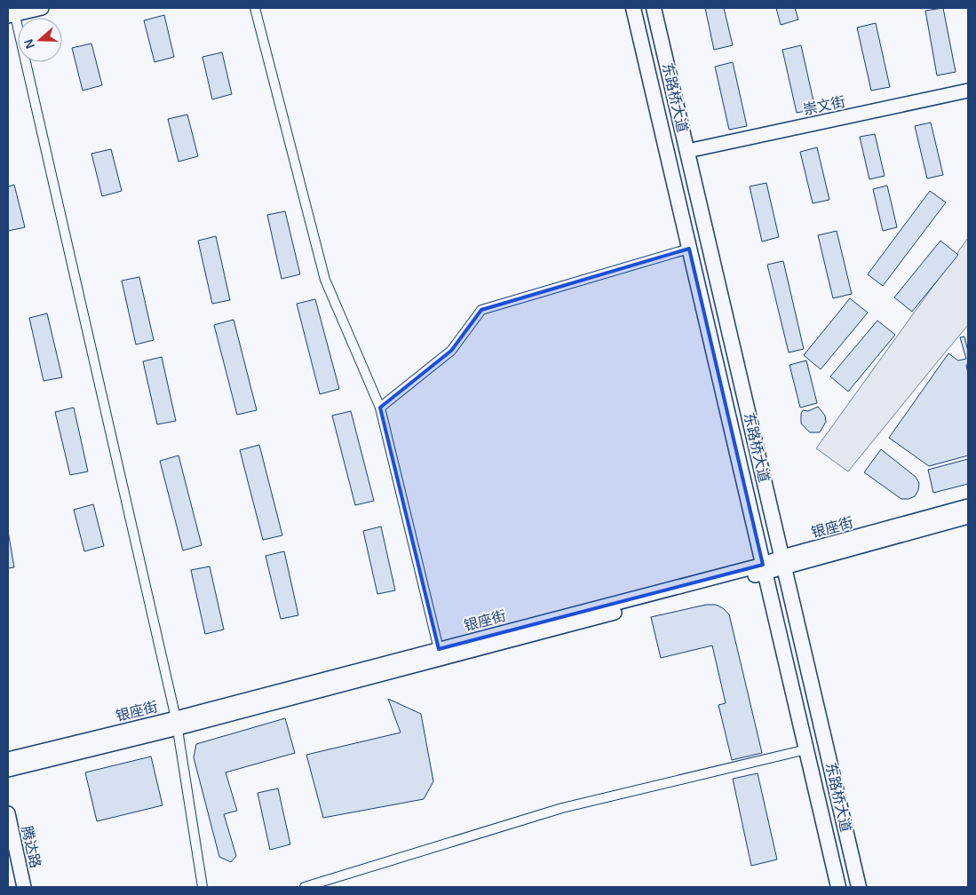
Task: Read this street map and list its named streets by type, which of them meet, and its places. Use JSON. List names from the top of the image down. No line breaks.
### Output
{"streets":{"main road":["东路桥大道","崇文街","银座街","腾达路"]},"crossings":[["东路桥大道","崇文街"],["东路桥大道","银座街"]],"north":"left"}
